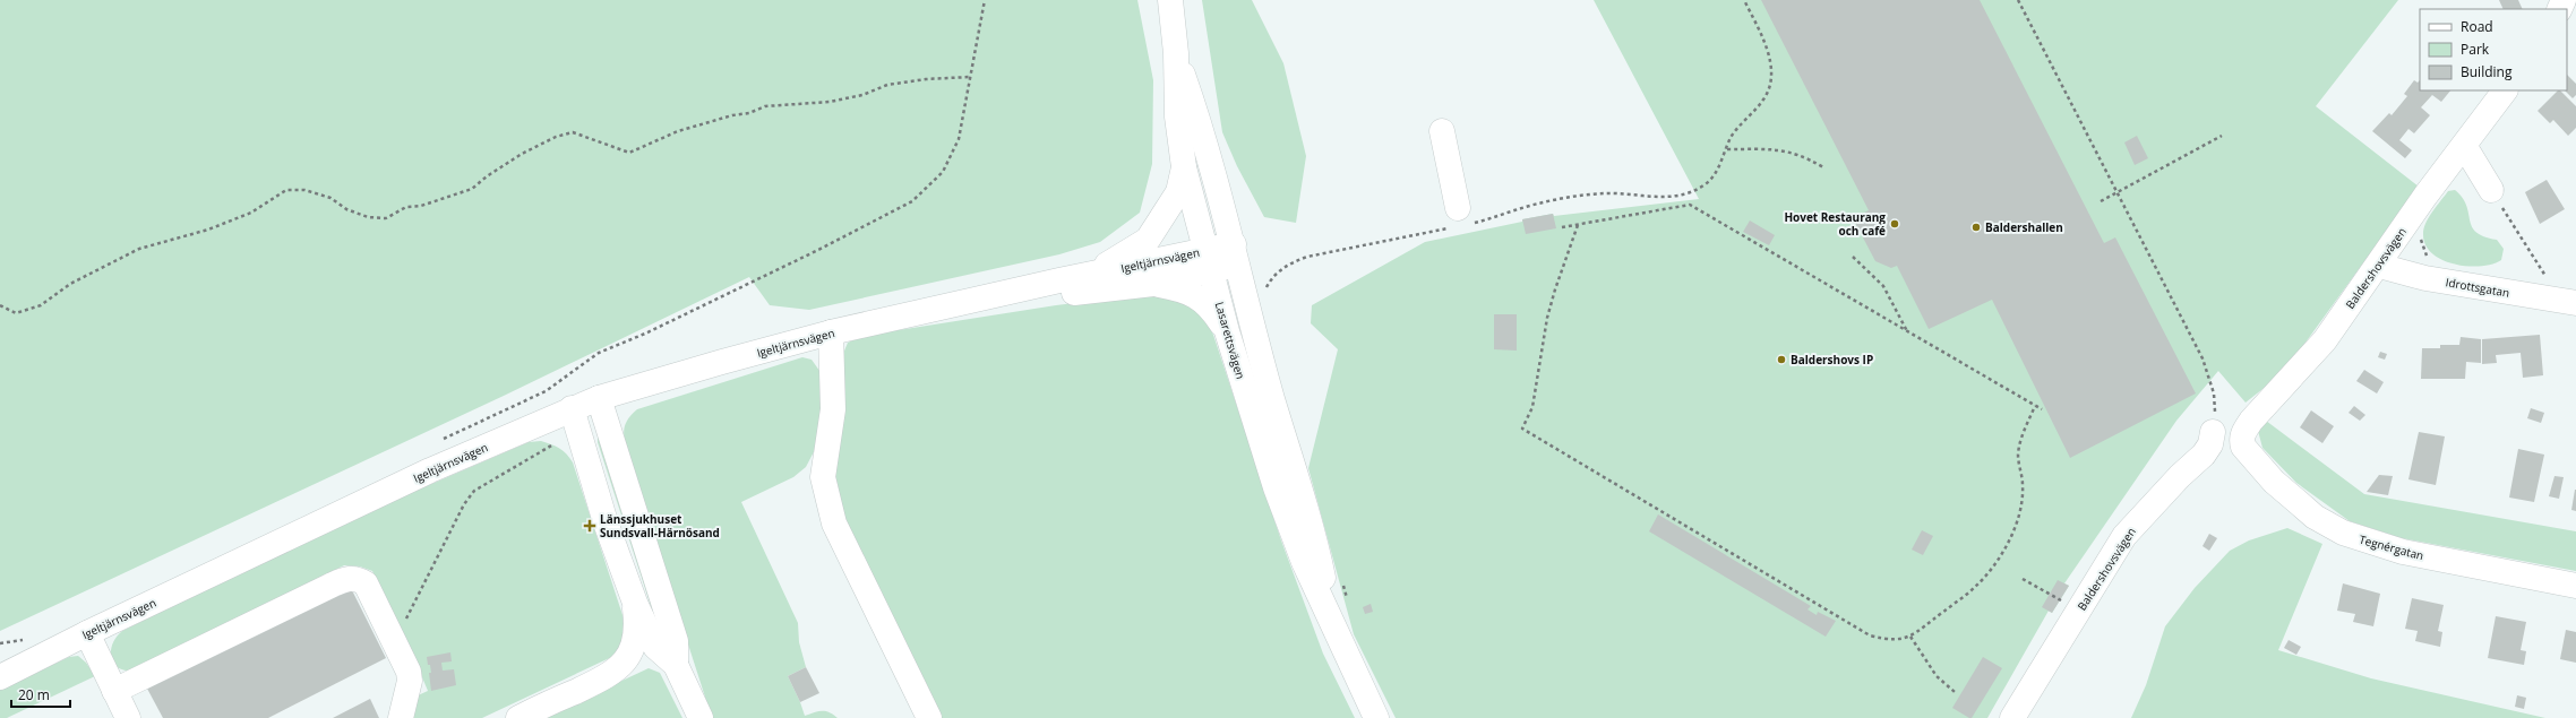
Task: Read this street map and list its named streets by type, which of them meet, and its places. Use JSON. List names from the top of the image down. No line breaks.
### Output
{"streets":{"street":["Igeltjärnsvägen","Baldershovsvägen","Idrottsgatan","Lasarettsvägen","Tegnérgatan"]},"crossings":[["Igeltjärnsvägen","Lasarettsvägen"],["Baldershovsvägen","Idrottsgatan"],["Baldershovsvägen","Tegnérgatan"]],"places":{"other":["Hovet Restaurang och café","Baldershallen","Baldershovs IP"],"health":["Länssjukhuset Sundsvall-Härnösand"]},"legend":["Road","Park","Building"],"scale_bar":"20 m"}
